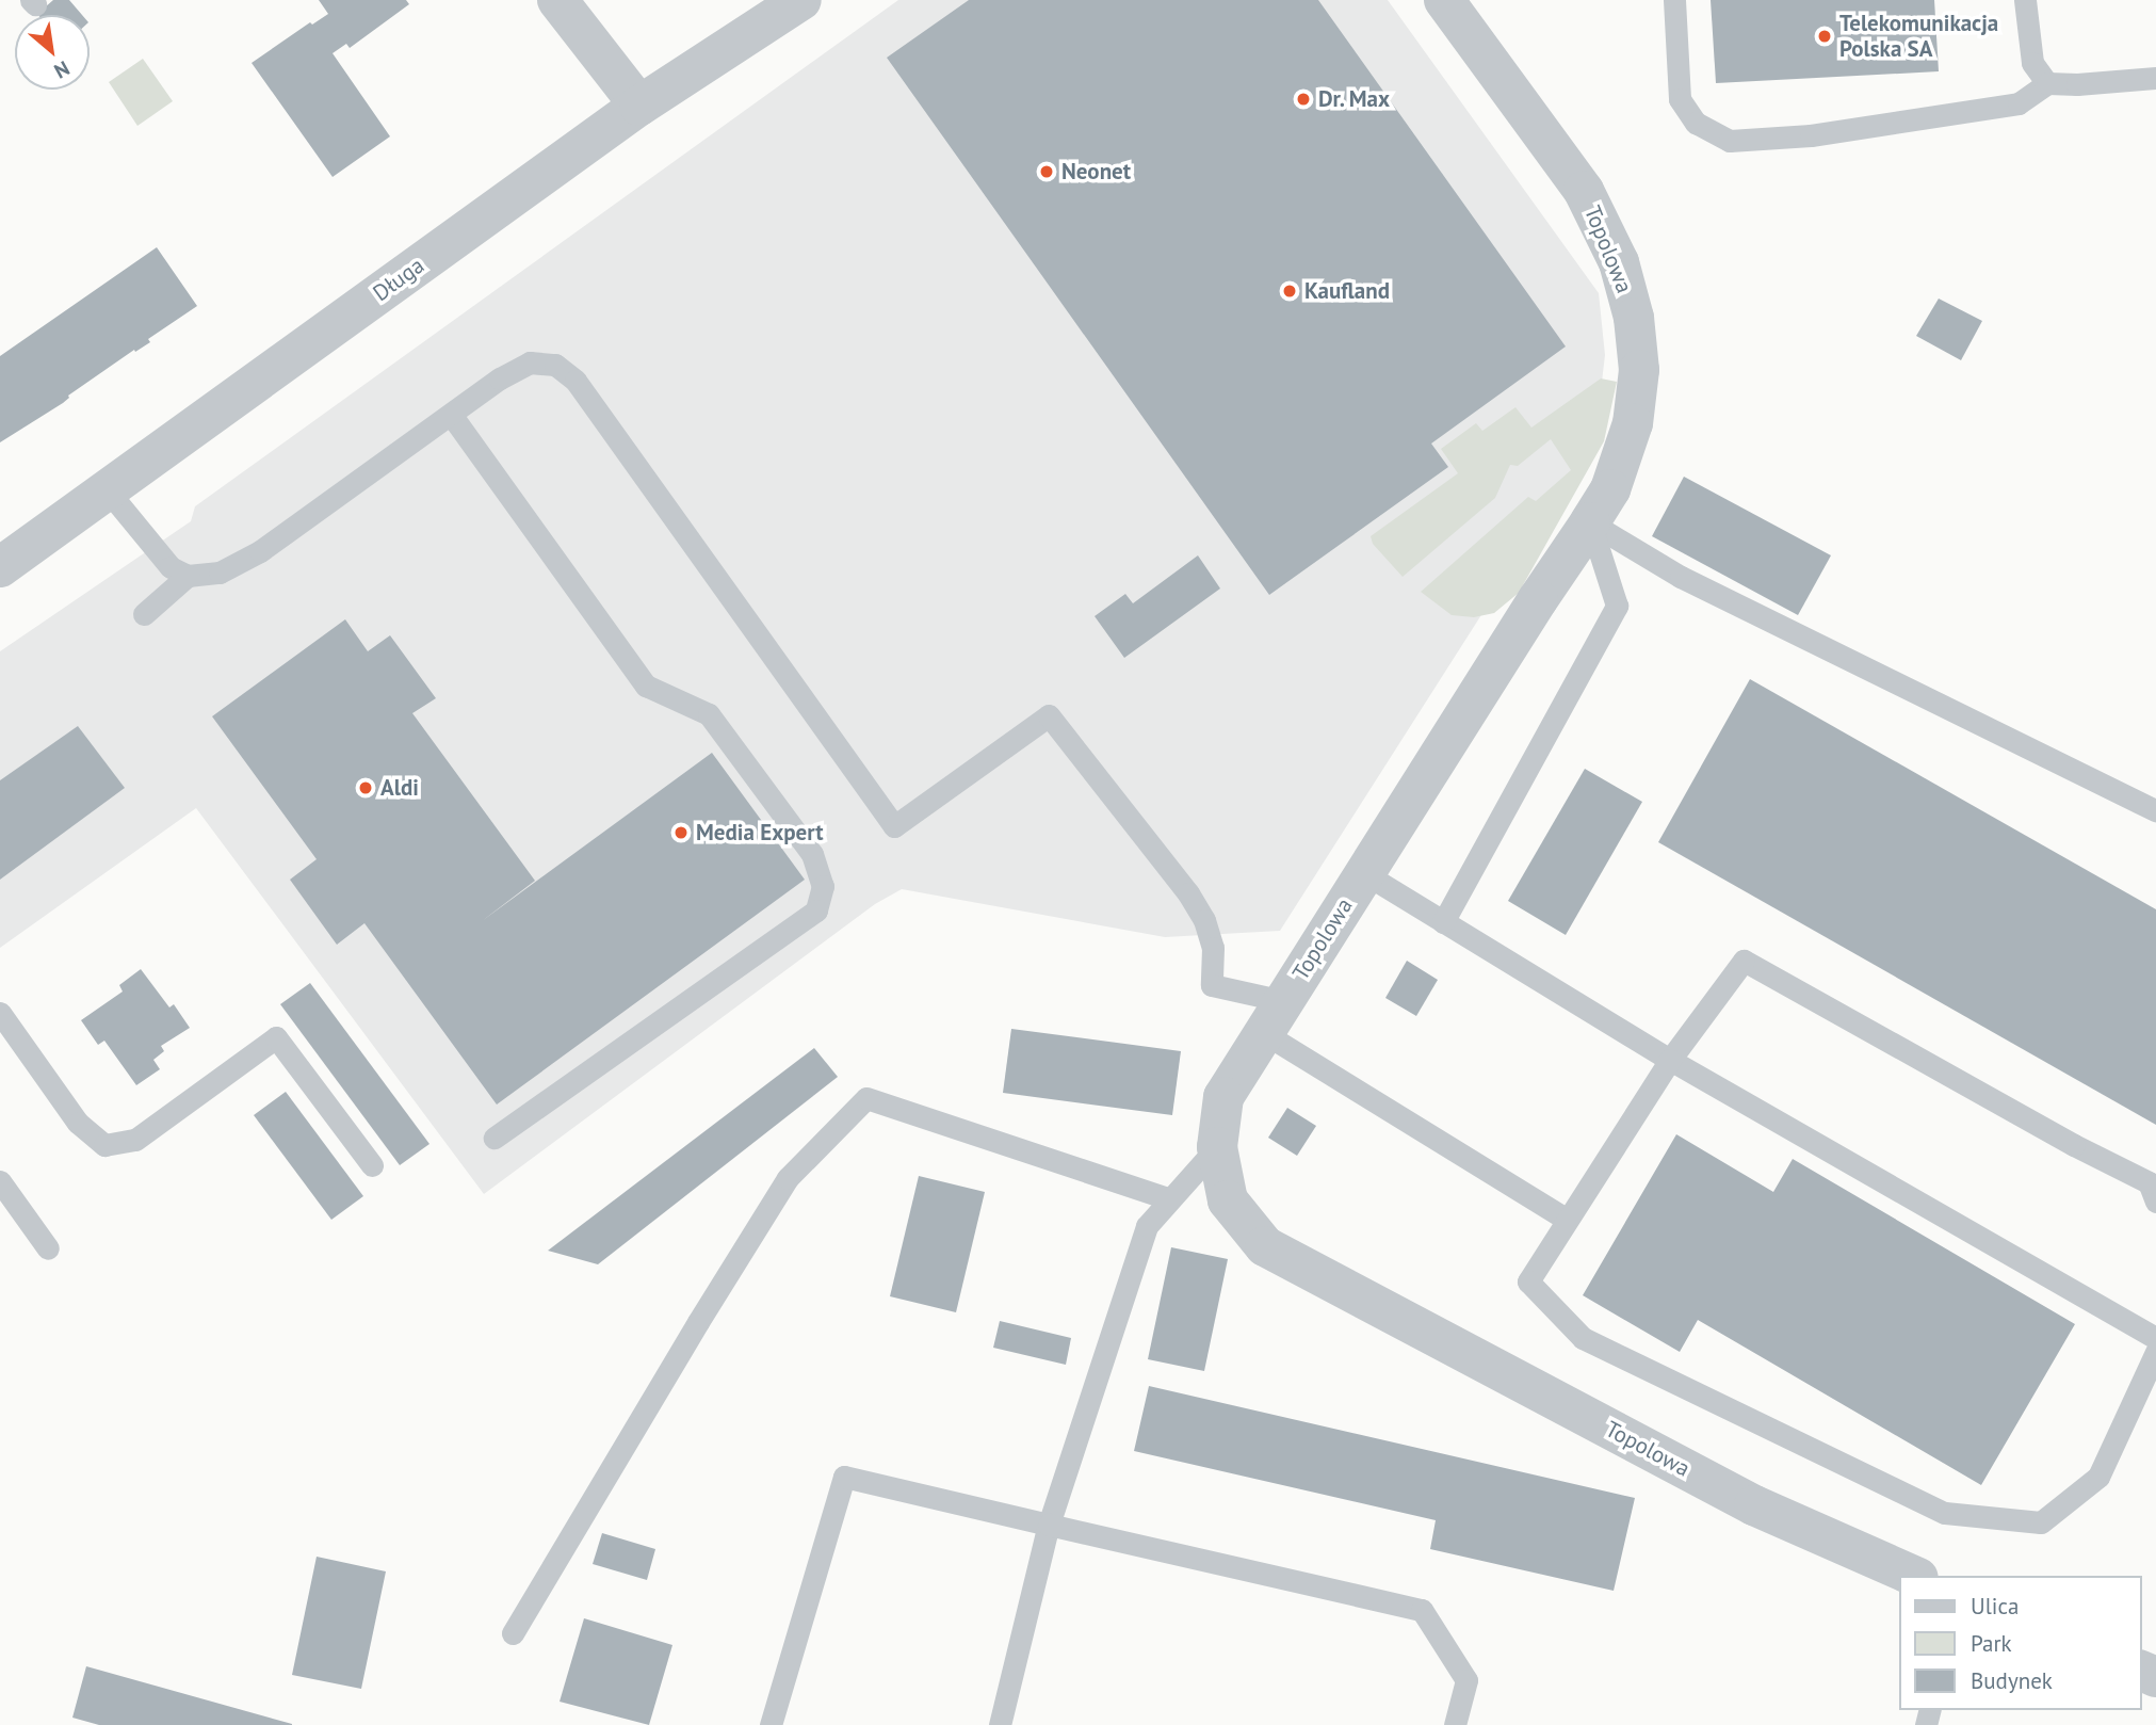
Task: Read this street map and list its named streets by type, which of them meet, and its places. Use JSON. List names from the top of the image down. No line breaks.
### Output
{"streets":{"street":["Topolowa","Długa"]},"places":["Telekomunikacja Polska SA","Dr. Max","Neonet","Kaufland","Aldi","Media Expert"],"legend":["Ulica","Park","Budynek"],"north":"bottom right"}
